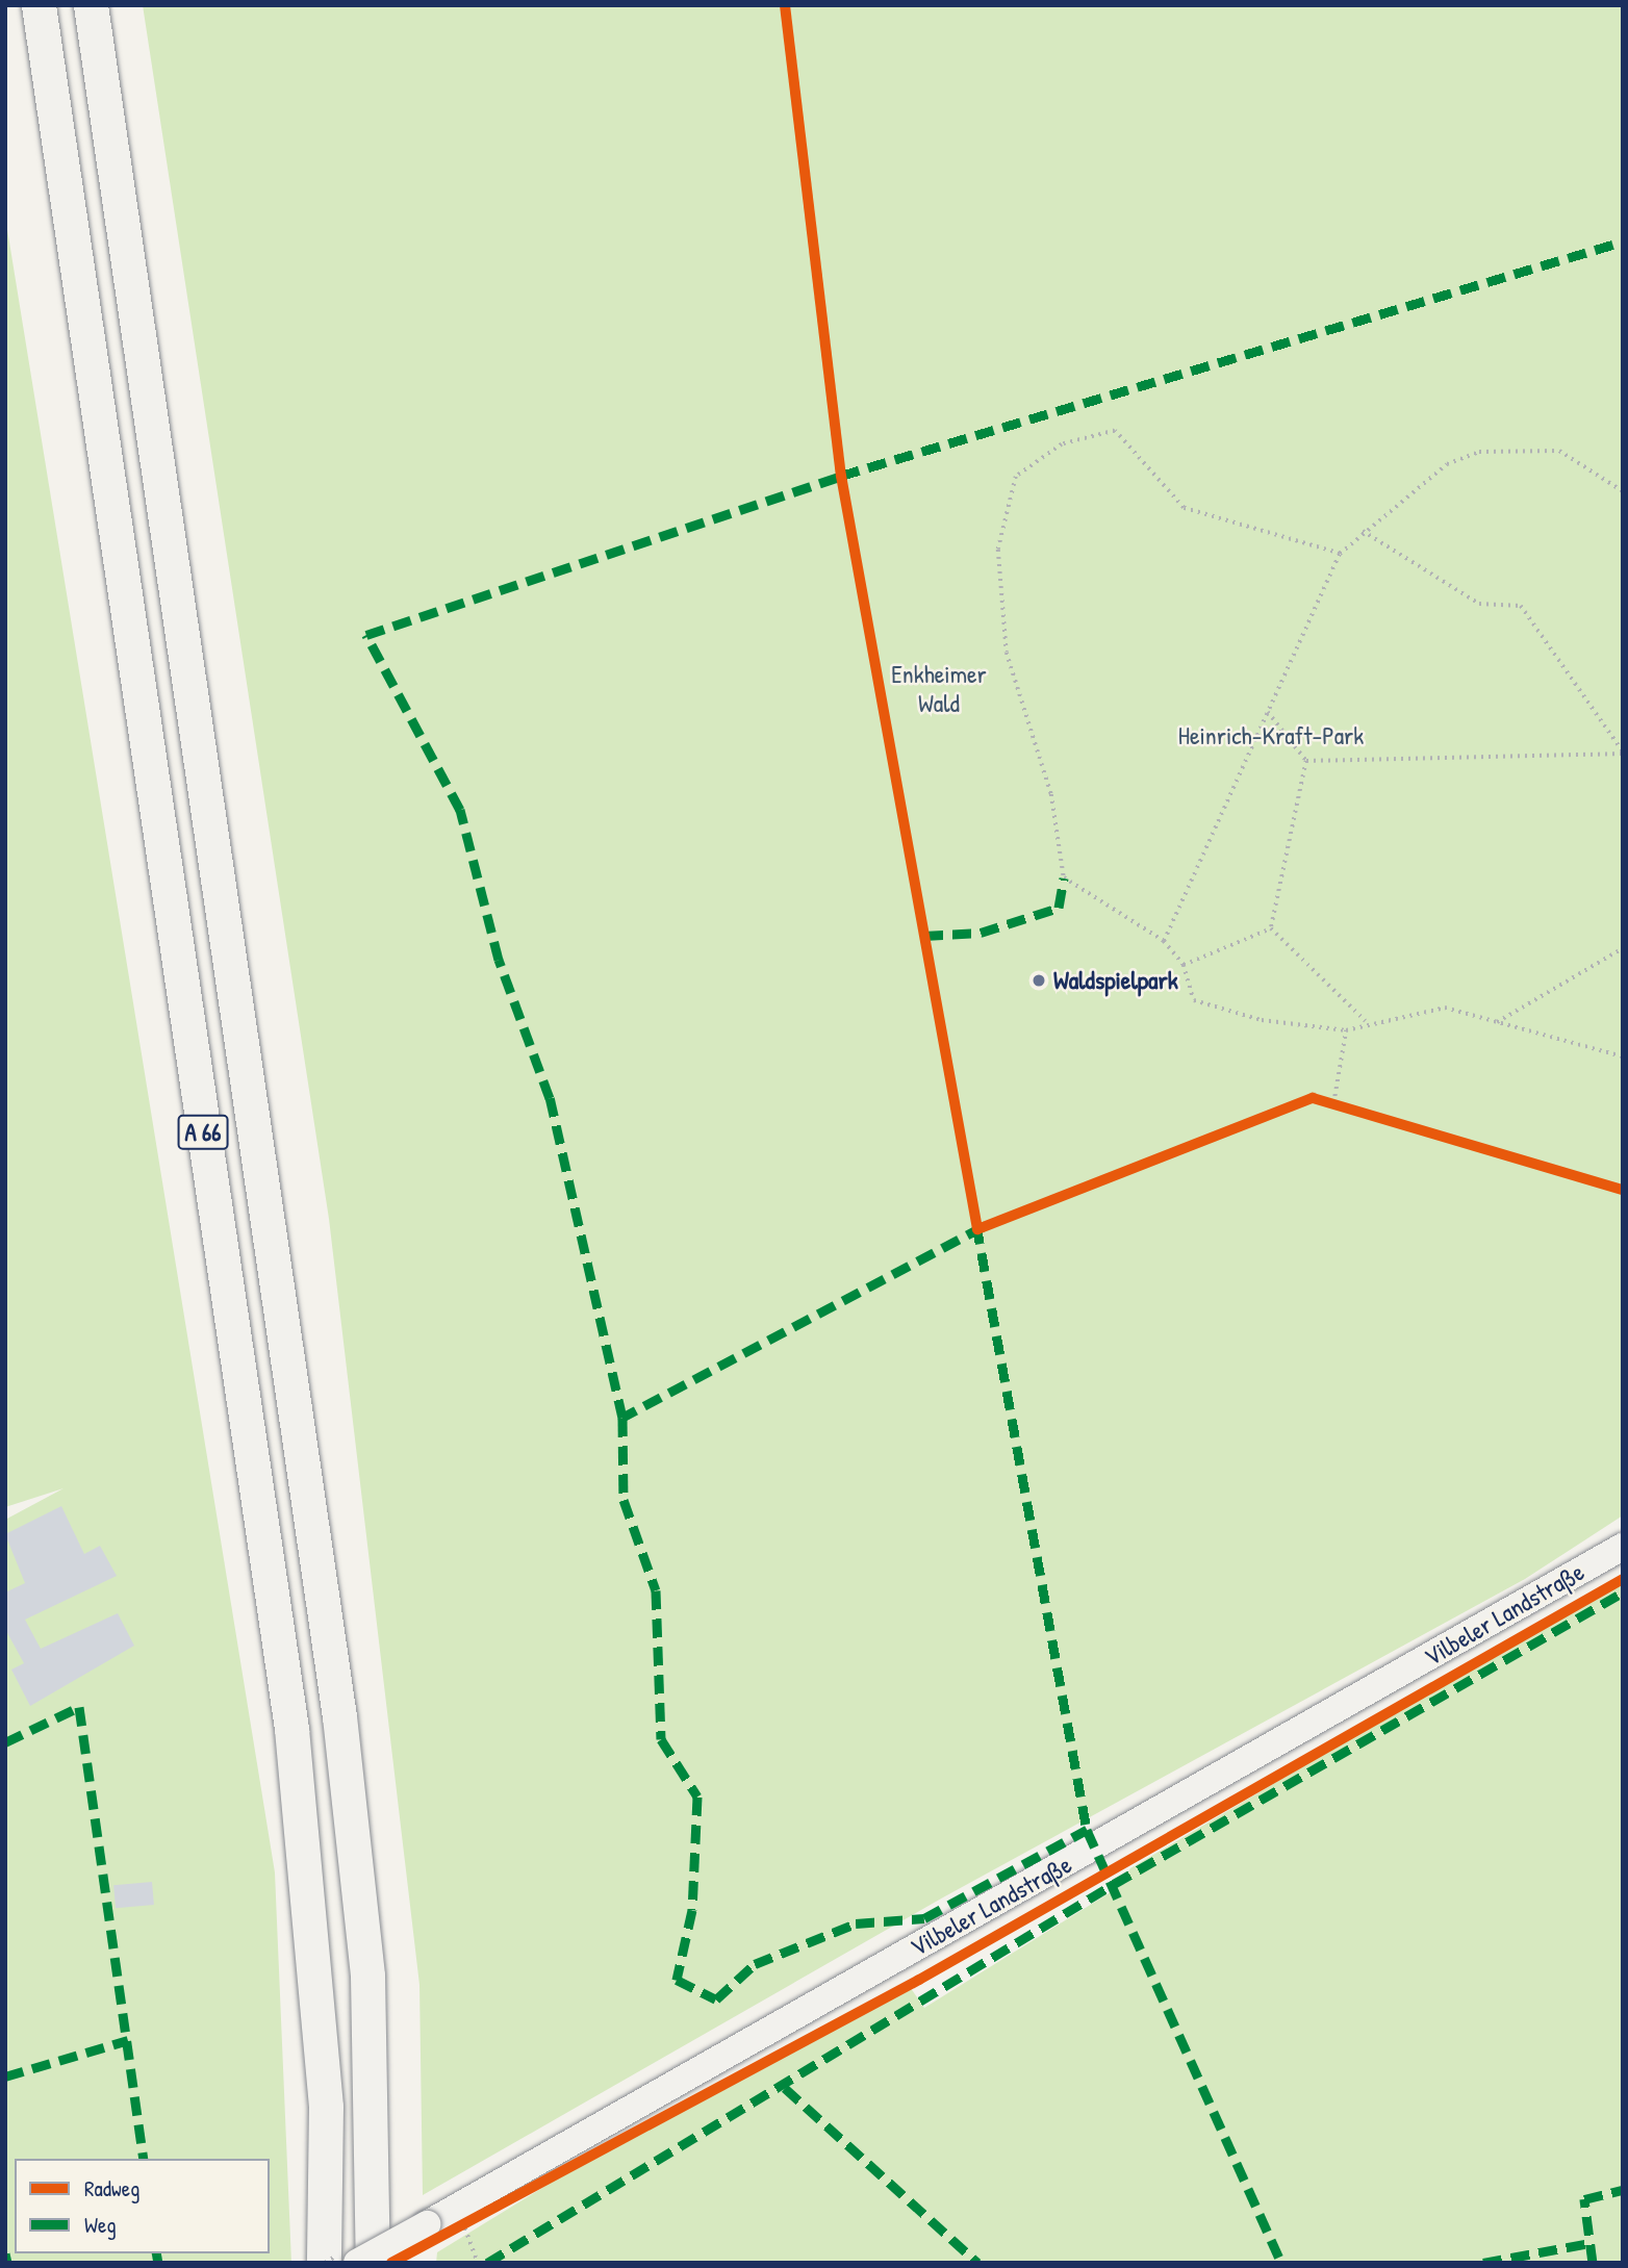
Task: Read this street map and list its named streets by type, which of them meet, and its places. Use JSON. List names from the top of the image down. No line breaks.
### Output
{"streets":{"highway":["A 66"],"main road":["Vilbeler Landstraße"]},"parks":["Enkheimer Wald","Heinrich-Kraft-Park"],"places":["Waldspielpark"],"legend":["Radweg","Weg"]}
